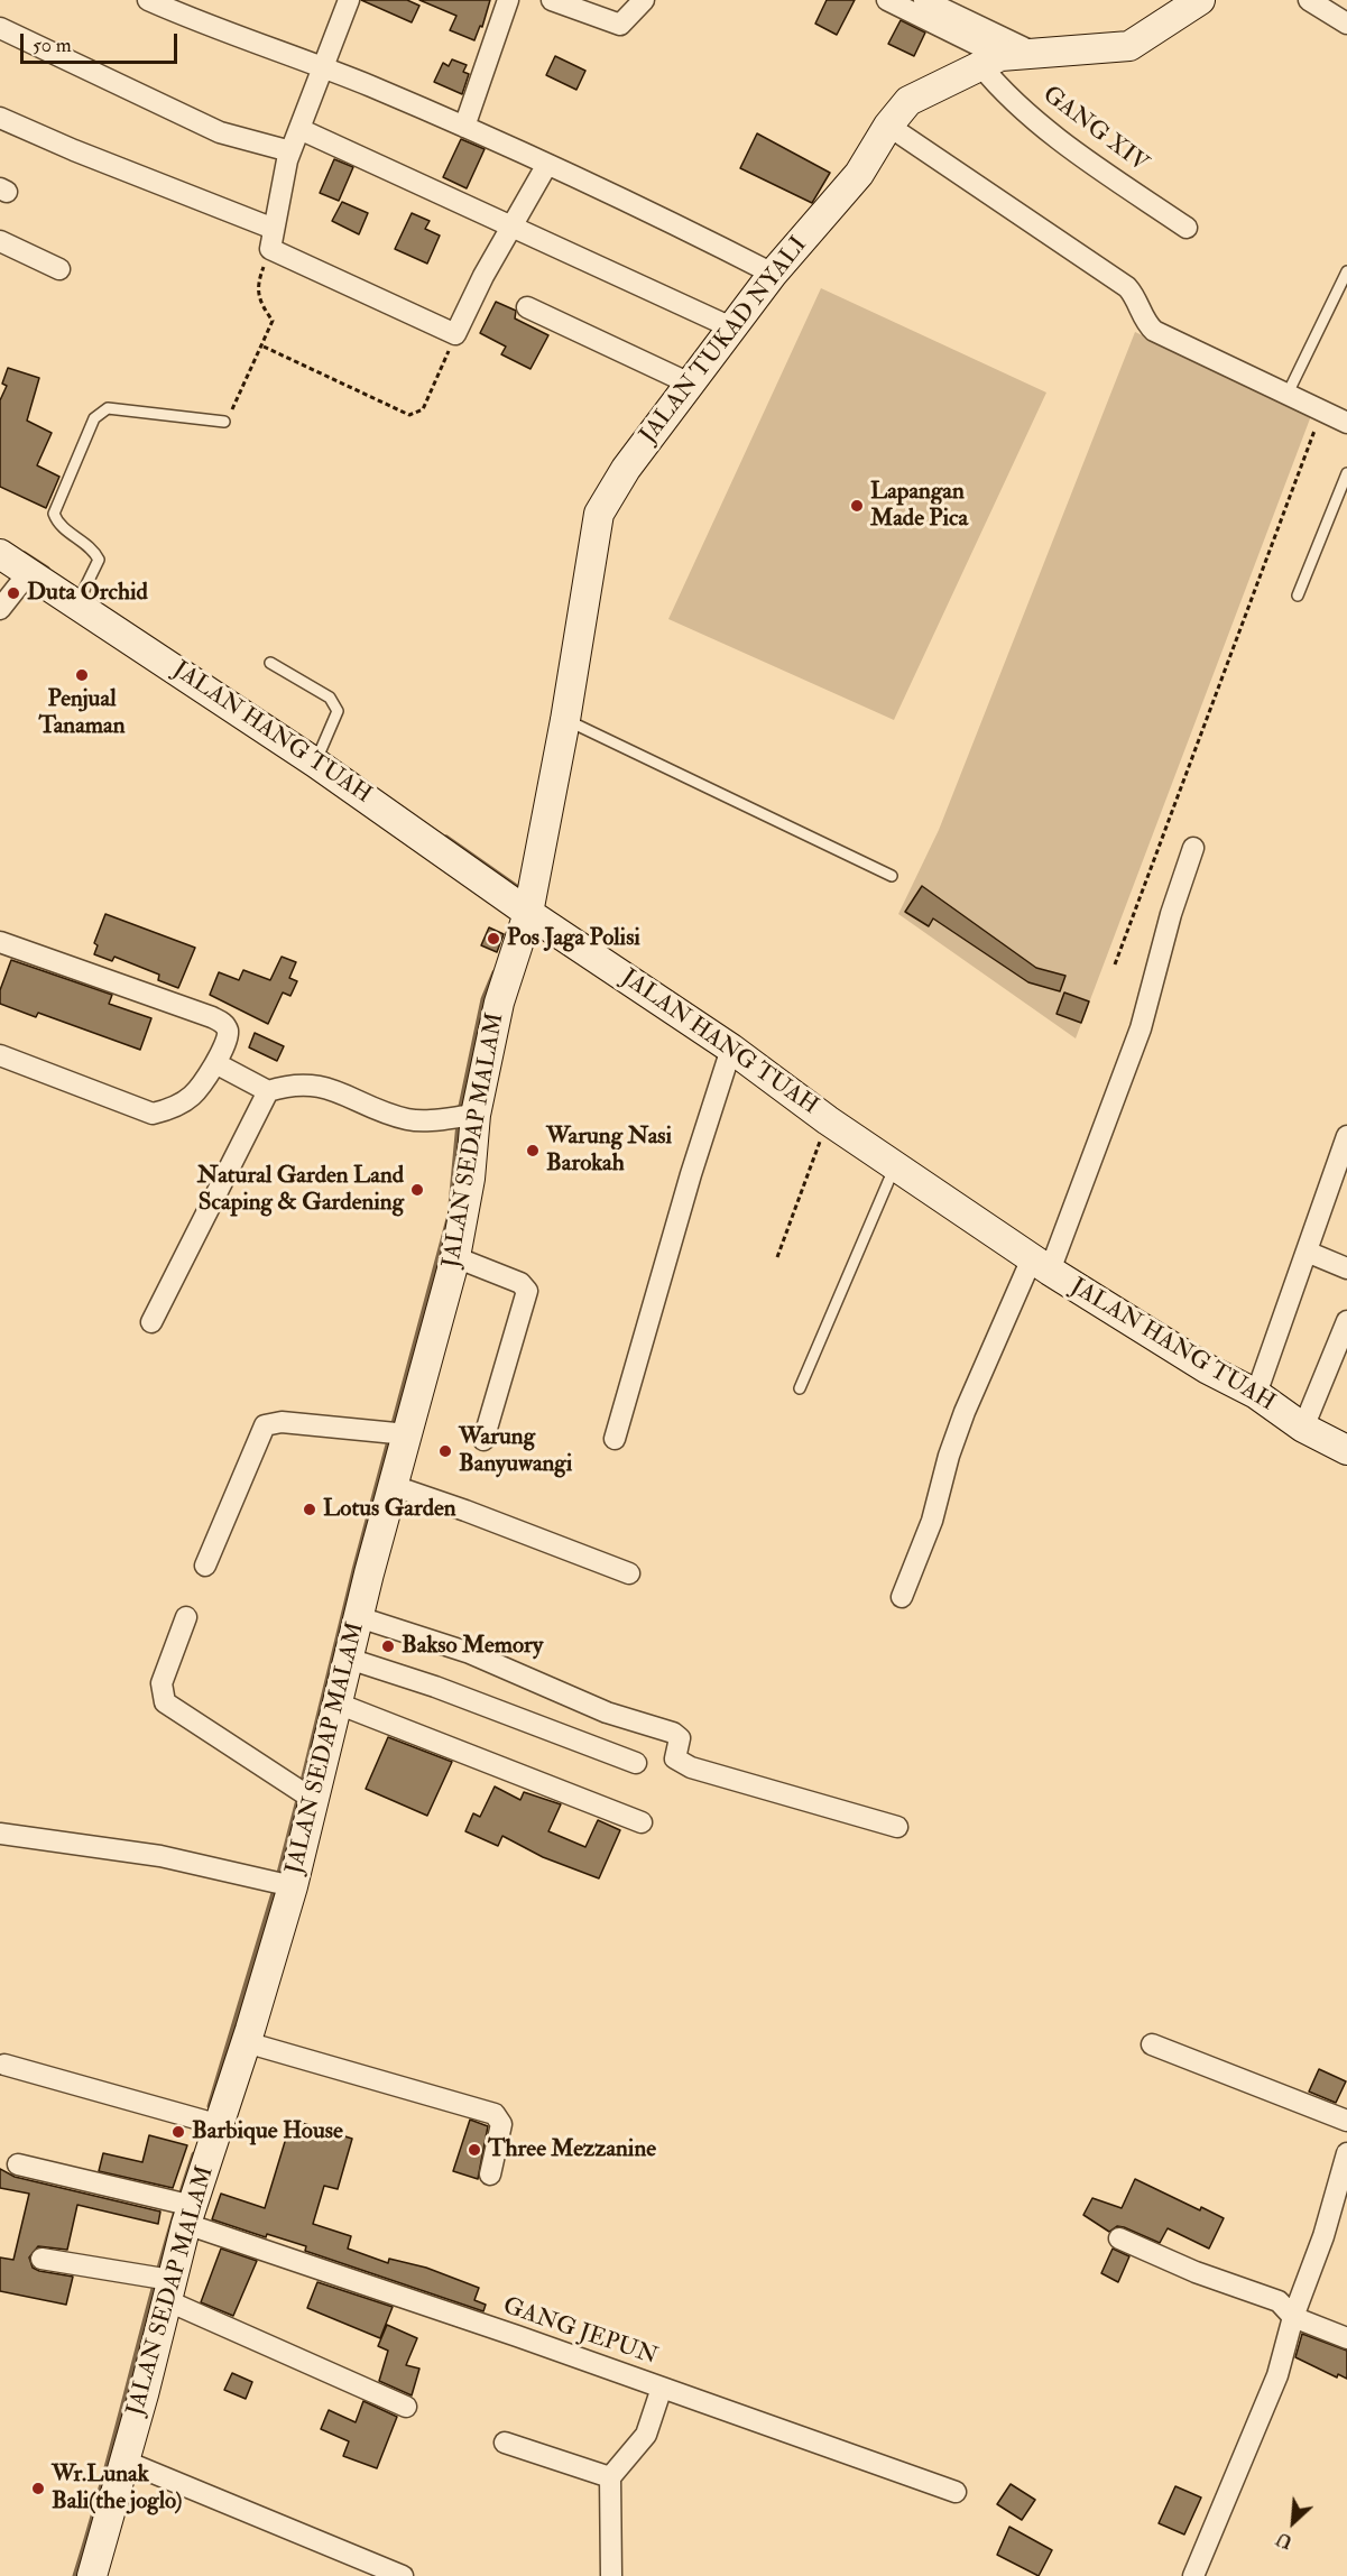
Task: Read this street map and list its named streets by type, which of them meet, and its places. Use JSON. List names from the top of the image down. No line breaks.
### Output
{"streets":{"street":["GANG XIV","JALAN TUKAD NYALI","JALAN HANG TUAH","JALAN SEDAP MALAM","GANG JEPUN"]},"crossings":[["GANG XIV","JALAN TUKAD NYALI"],["JALAN TUKAD NYALI","JALAN HANG TUAH"],["JALAN TUKAD NYALI","JALAN SEDAP MALAM"],["JALAN HANG TUAH","JALAN SEDAP MALAM"],["JALAN SEDAP MALAM","GANG JEPUN"]],"places":["Lapangan Made Pica","Duta Orchid","Penjual Tanaman","Pos Jaga Polisi","Warung Nasi Barokah","Natural Garden Land Scaping & Gardening","Warung Banyuwangi","Lotus Garden","Bakso Memory","Barbique House","Three Mezzanine","Wr.Lunak Bali(the joglo)"],"scale_bar":"50 m","north":"bottom left"}
